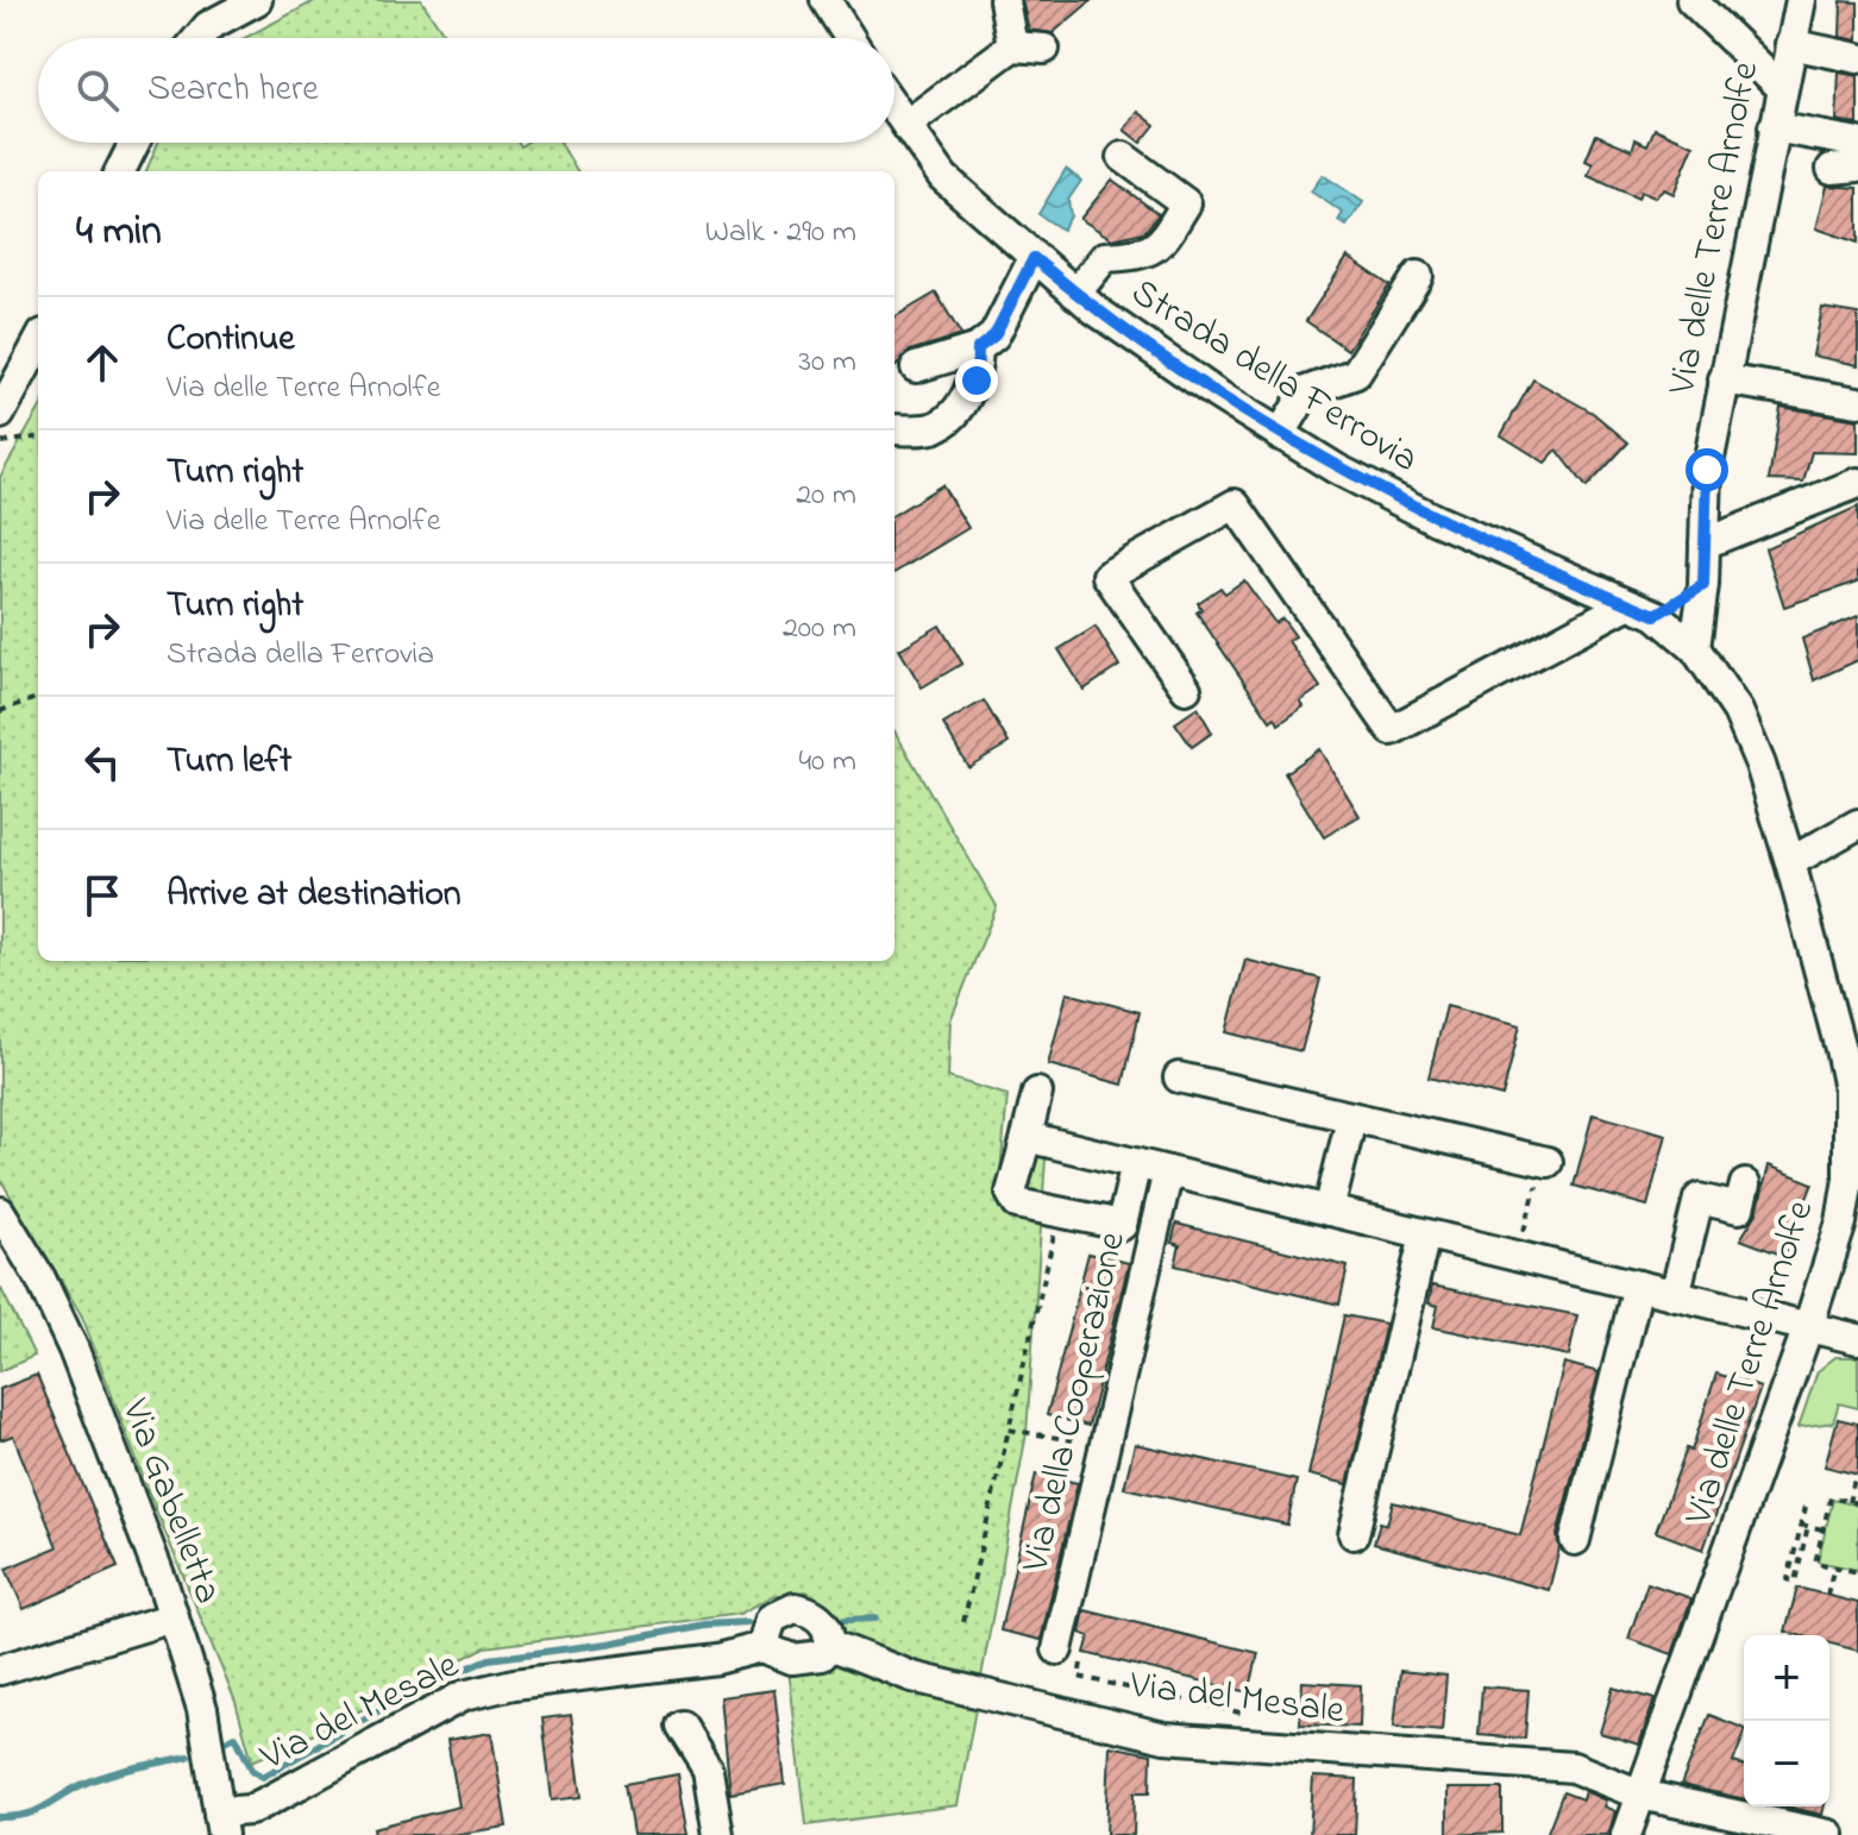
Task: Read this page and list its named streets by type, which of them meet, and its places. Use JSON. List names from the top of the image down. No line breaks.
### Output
{"streets":{"street":["Via delle Terre Arnolfe","Strada della Ferrovia","Via della Cooperazione","Via Gabelletta","Via del Mesale"]},"crossings":[["Via delle Terre Arnolfe","Strada della Ferrovia"],["Via delle Terre Arnolfe","Via del Mesale"],["Via Gabelletta","Via del Mesale"]],"page":{"search":"Search here","heading":["4 min","Walk · 290 m"],"list":[["Continue","Via delle Terre Arnolfe","30 m"],["Turn right","Via delle Terre Arnolfe","20 m"],["Turn right","Strada della Ferrovia","200 m"],["Turn left","40 m"],"Arrive at destination"],"map_buttons":["+","−"]}}
